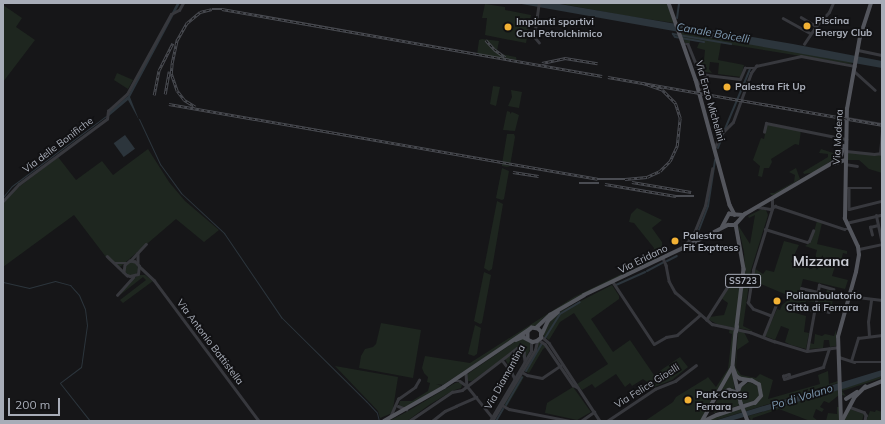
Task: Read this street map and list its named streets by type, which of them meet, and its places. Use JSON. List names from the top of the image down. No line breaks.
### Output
{"streets":{"main road":["Via Enzo Michelini","Via Modena","Via Eridano","SS723"],"street":["Via delle Bonifiche","Via Antonio Battistella","Via Diamantina","Via Felice Gioelli"]},"crossings":[["Via Enzo Michelini","Via Eridano"],["Via Modena","Via Eridano"],["Via Eridano","SS723"],["Via Eridano","Via Diamantina"]],"districts":["Mizzana"],"water":["Canale Boicelli","Po di Volano"],"places":["Piscina Energy Club","Impianti sportivi Cral Petrolchimico","Palestra Fit Up","Palestra Fit Exptress","Poliambulatorio Città di Ferrara","Park Cross Ferrara"],"scale_bar":"200 m"}
